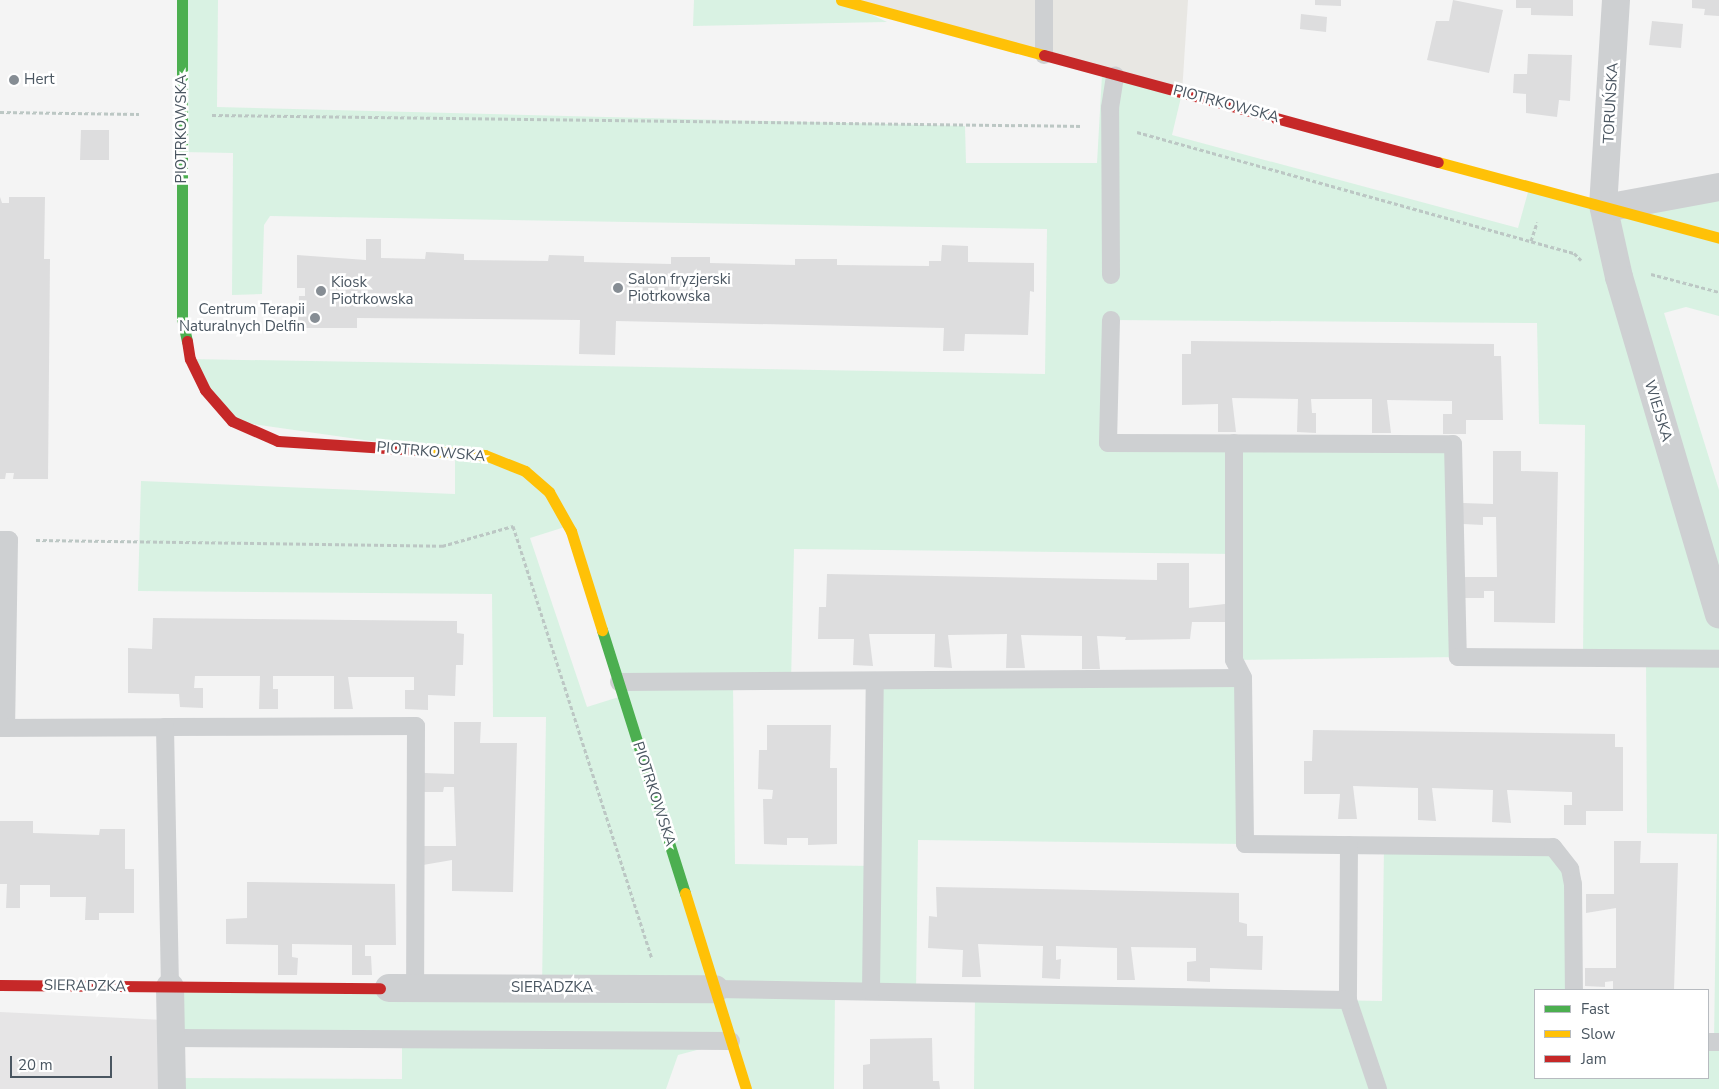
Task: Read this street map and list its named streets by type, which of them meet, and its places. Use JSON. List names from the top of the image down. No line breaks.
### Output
{"streets":{"street":["TORUŃSKA","PIOTRKOWSKA","WIEJSKA","SIERADZKA"]},"crossings":[["TORUŃSKA","PIOTRKOWSKA"],["TORUŃSKA","WIEJSKA"],["PIOTRKOWSKA","WIEJSKA"],["PIOTRKOWSKA","SIERADZKA"]],"places":["Hert","Salon fryzjerski Piotrkowska","Kiosk Piotrkowska","Centrum Terapii Naturalnych Delfin"],"legend":["Fast","Slow","Jam"],"scale_bar":"20 m"}
